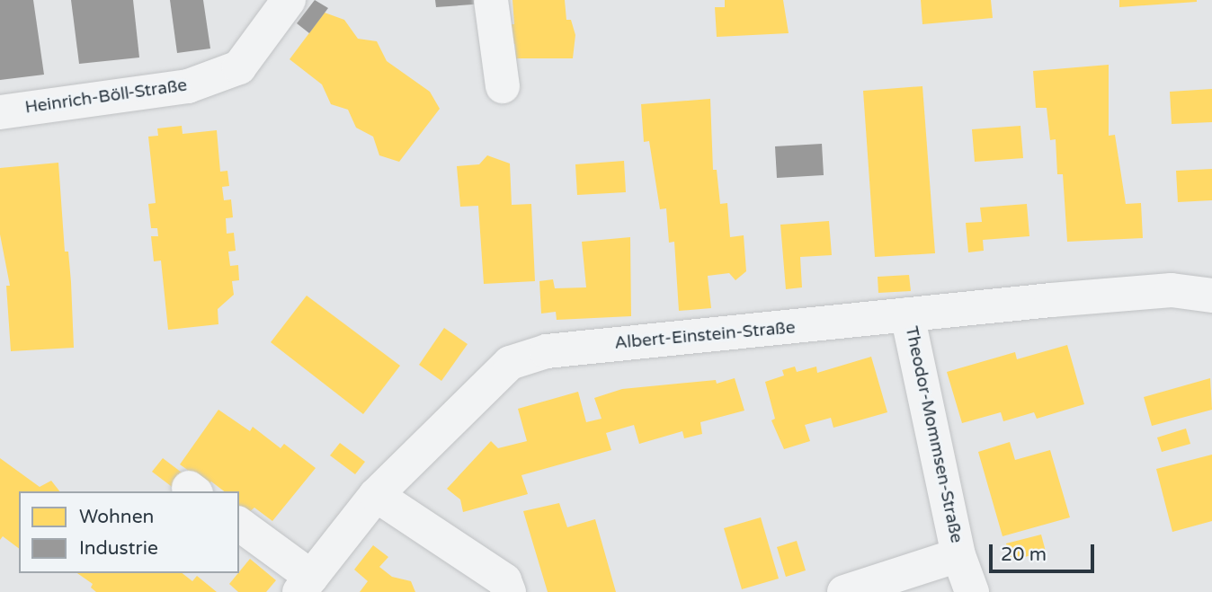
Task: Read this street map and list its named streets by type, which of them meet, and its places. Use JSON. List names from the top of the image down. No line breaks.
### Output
{"streets":{"street":["Heinrich-Böll-Straße","Albert-Einstein-Straße","Theodor-Mommsen-Straße"]},"crossings":[["Albert-Einstein-Straße","Theodor-Mommsen-Straße"]],"legend":["Wohnen","Industrie"],"scale_bar":"20 m"}
